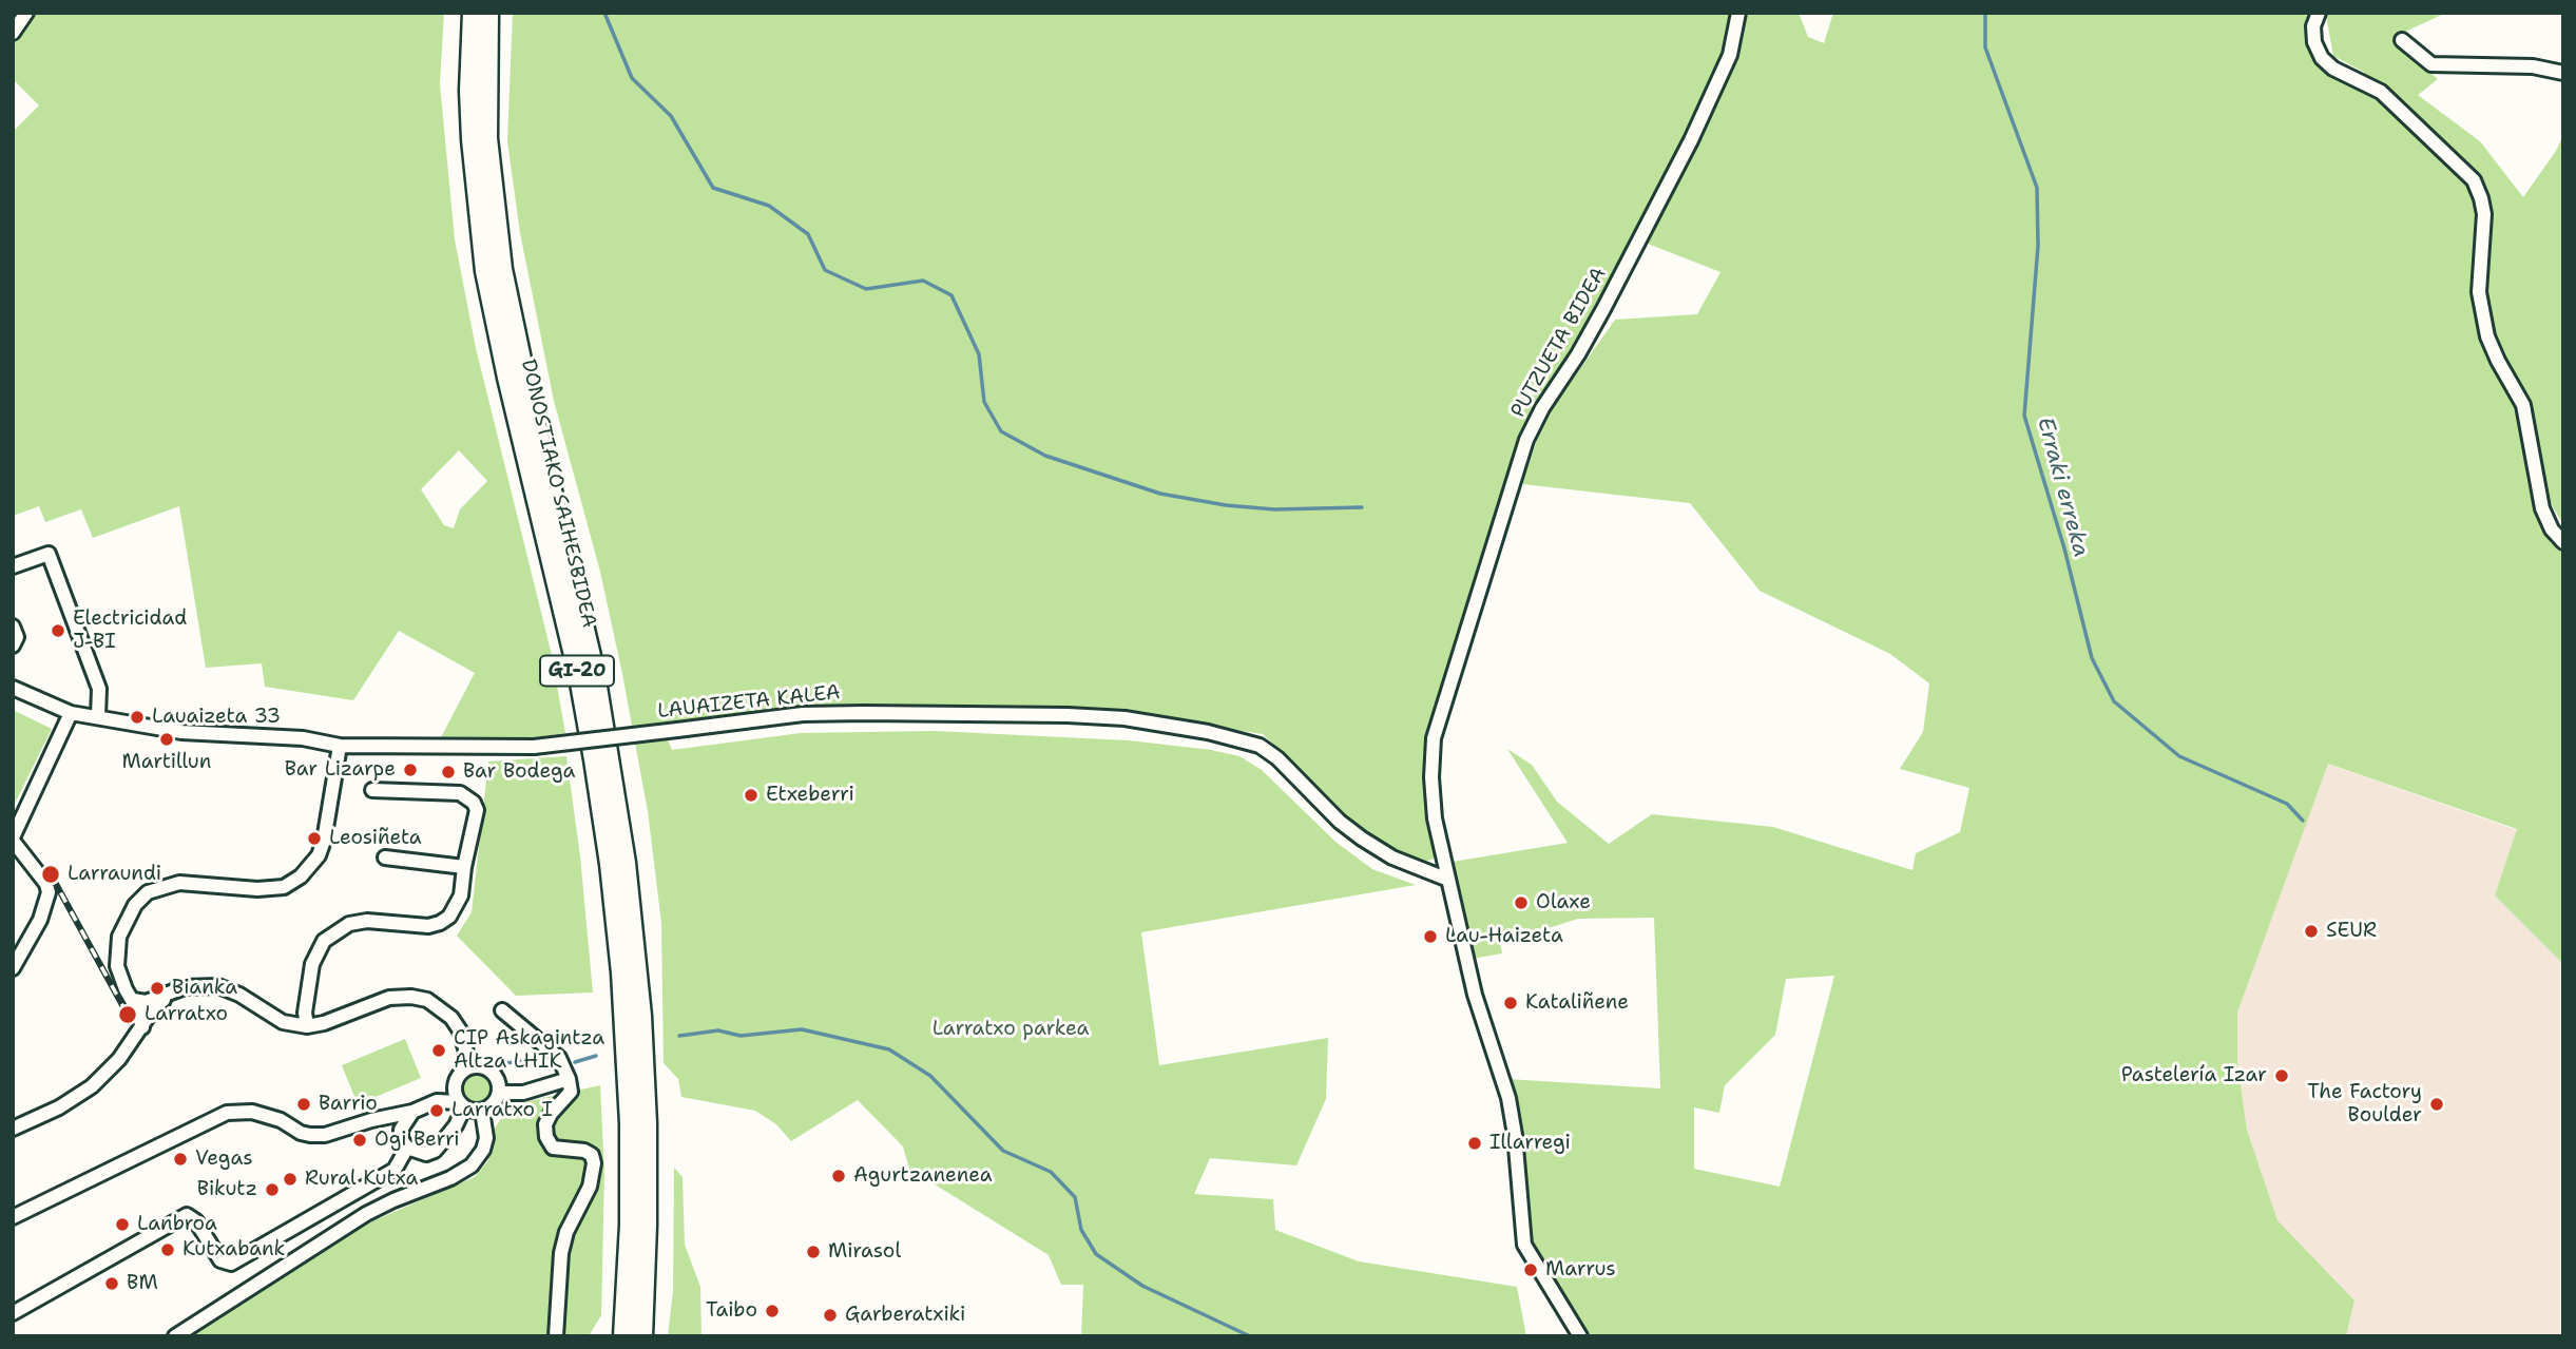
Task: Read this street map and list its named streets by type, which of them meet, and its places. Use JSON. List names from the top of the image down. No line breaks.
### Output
{"streets":{"highway":["DONOSTIAKO SAIHESBIDEA","GI-20"],"street":["PUTZUETA BIDEA","LAUAIZETA KALEA"]},"crossings":[["PUTZUETA BIDEA","LAUAIZETA KALEA"]],"water":["Erraki erreka"],"parks":["Larratxo parkea"],"places":["Electricidad J-BI","Lauaizeta 33","Martillun","Bar Lizarpe","Bar Bodega","Etxeberri","Leosiñeta","Larraundi","Olaxe","SEUR","Lau-Haizeta","Bianka","Kataliñene","Larratxo","CIP Askagintza Altza LHIK","Pastelería Izar","Barrio","The Factory Boulder","Larratxo I","Ogi Berri","Illarregi","Vegas","Agurtzanenea","Rural Kutxa","Bikutz","Lanbroa","Kutxabank","Mirasol","Marrus","BM","Taibo","Garberatxiki"]}
